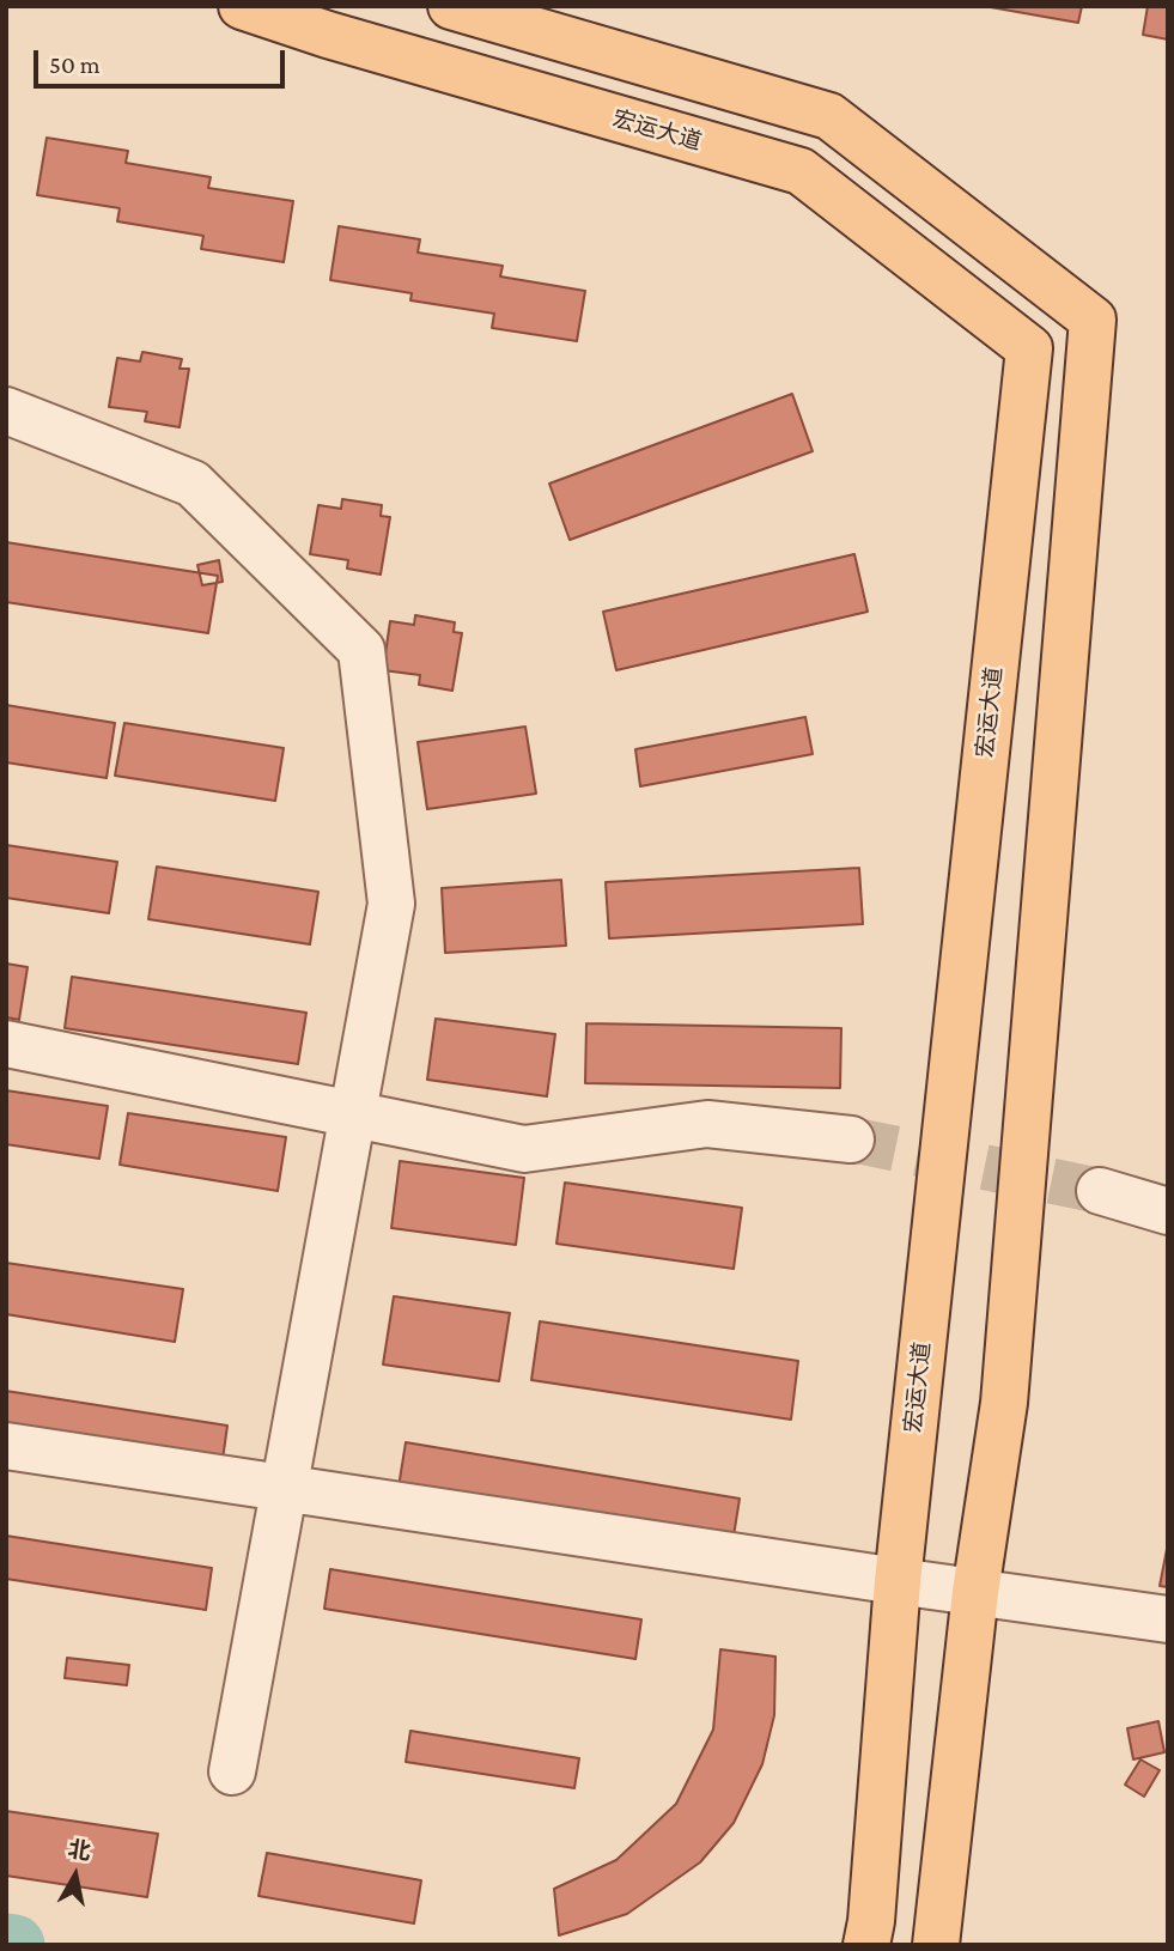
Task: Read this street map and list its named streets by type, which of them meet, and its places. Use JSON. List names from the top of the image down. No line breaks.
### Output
{"streets":{"main road":["宏运大道"]},"scale_bar":"50 m","north":"top"}
